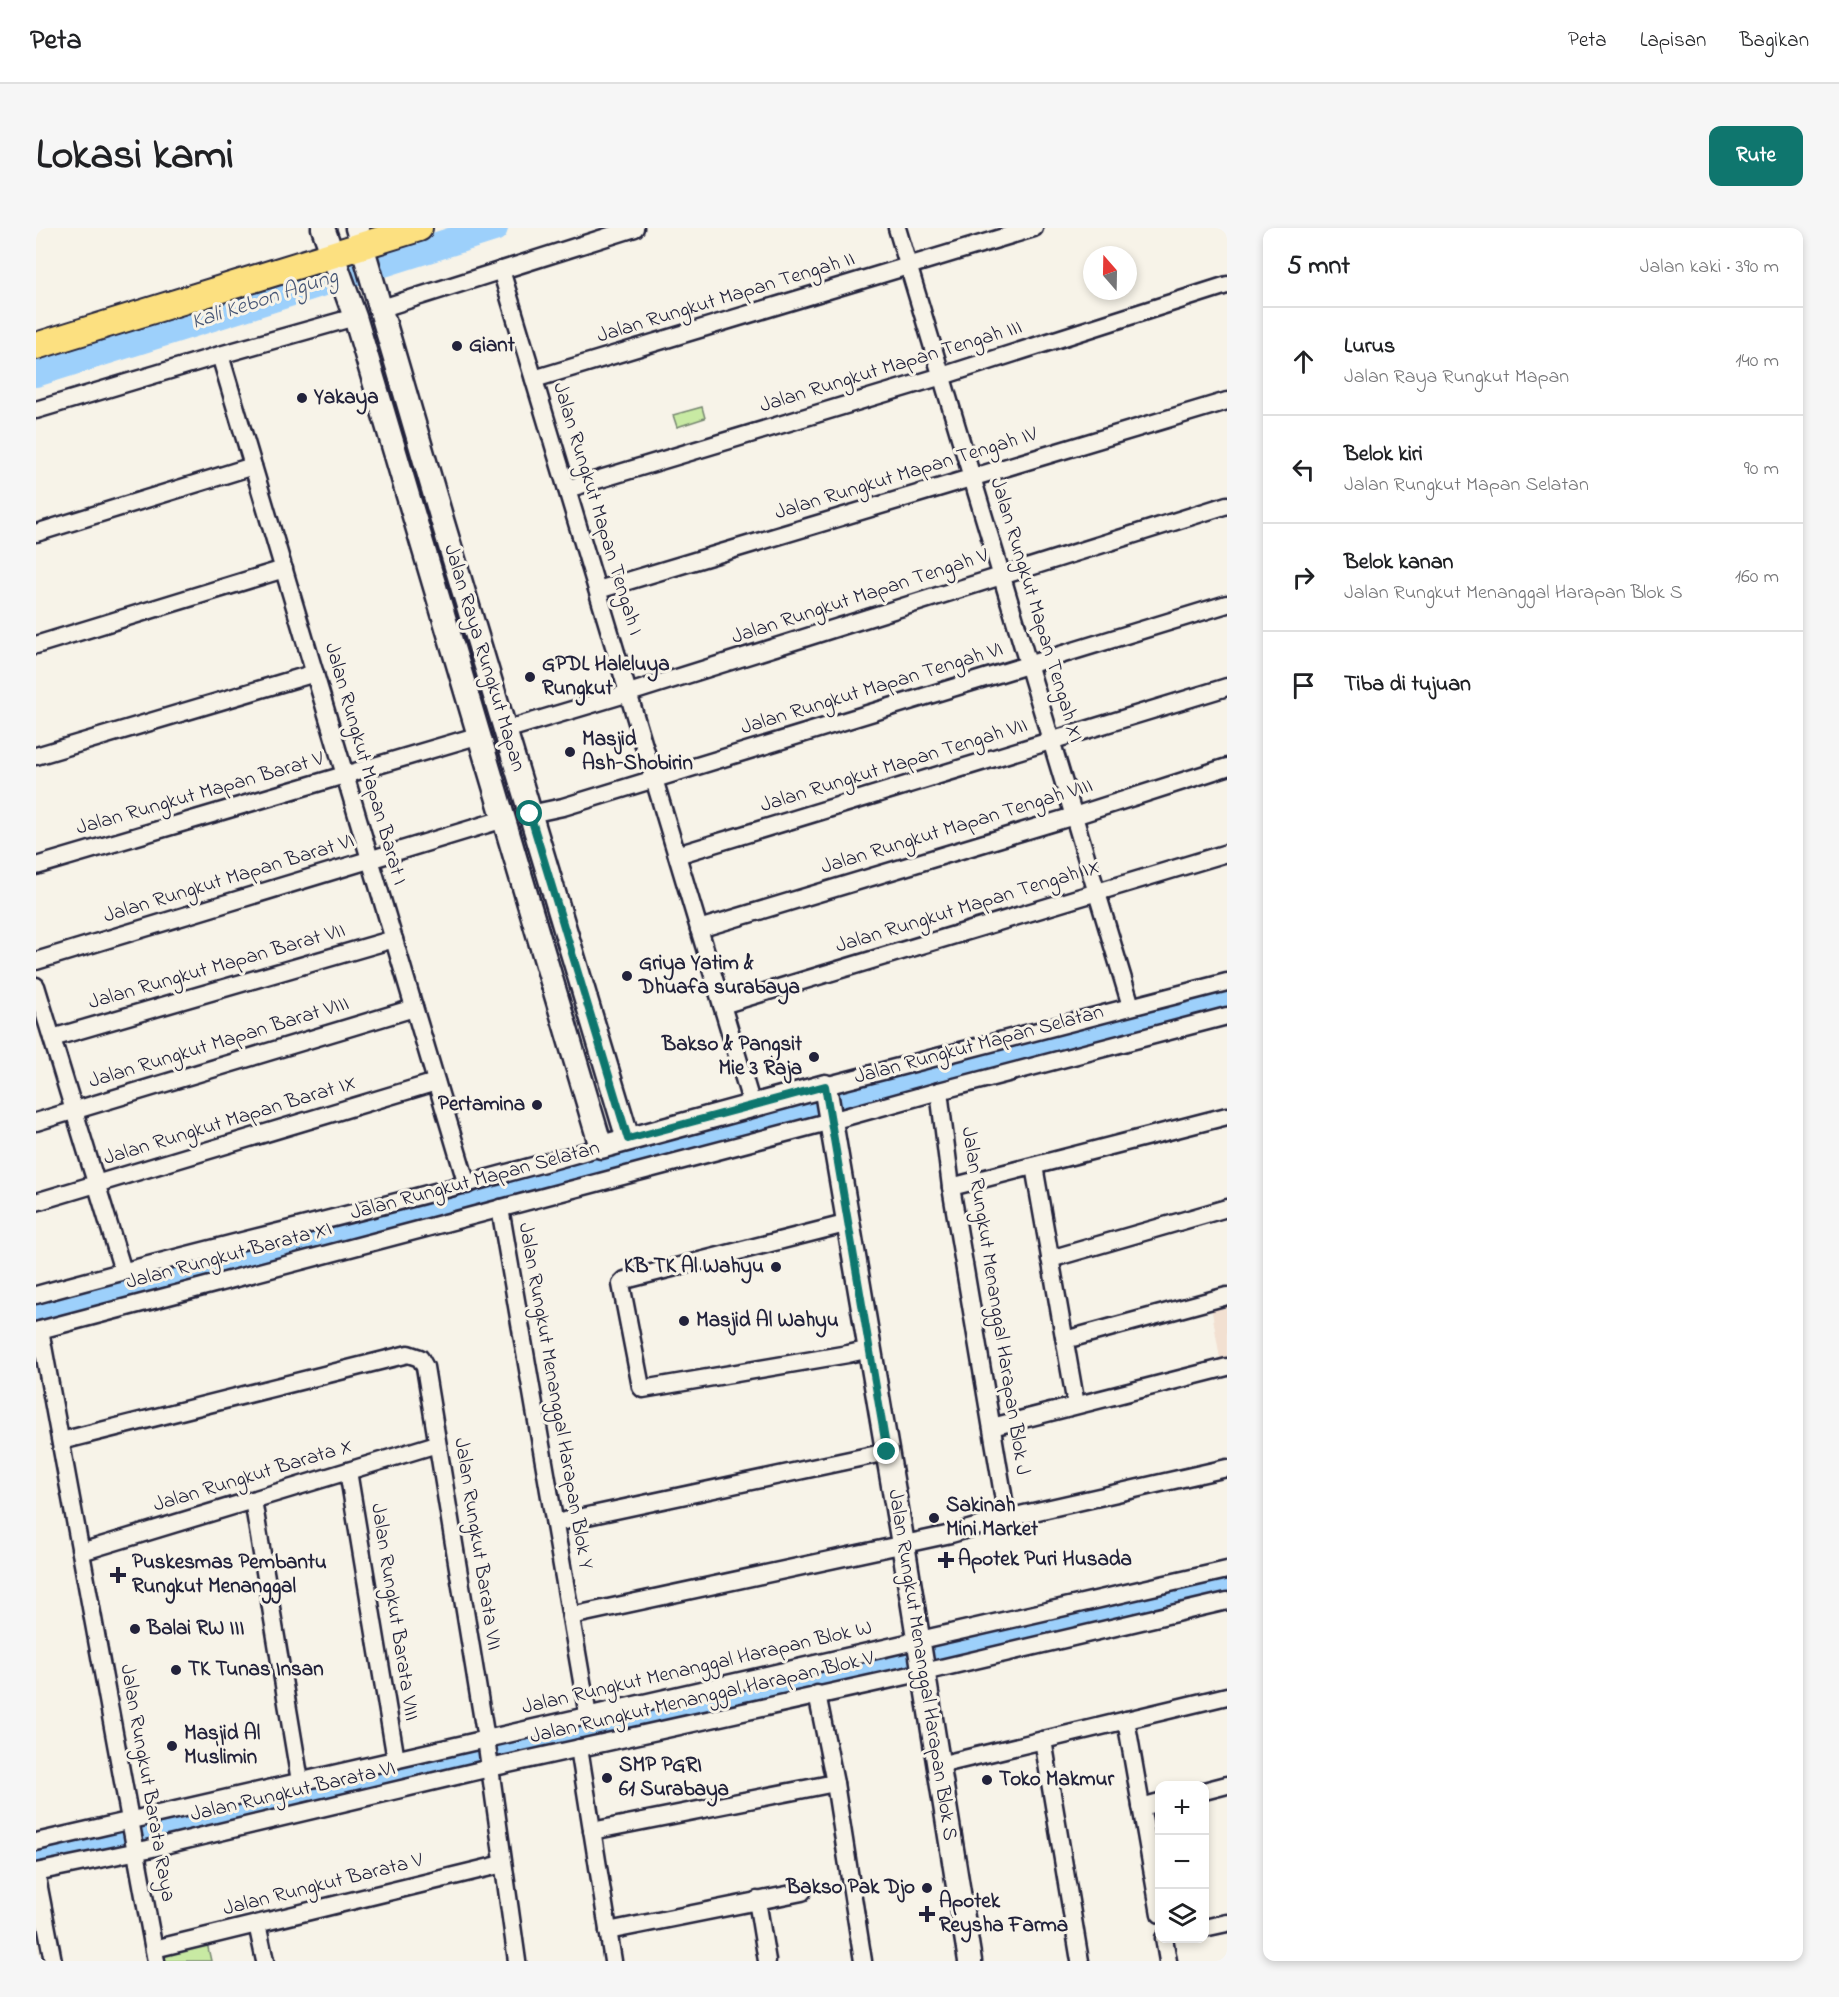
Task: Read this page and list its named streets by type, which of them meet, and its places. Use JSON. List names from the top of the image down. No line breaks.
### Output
{"streets":{"street":["Jalan Rungkut Mapan Tengah II","Jalan Rungkut Mapan Tengah III","Jalan Rungkut Mapan Tengah IV","Jalan Rungkut Mapan Tengah I","Jalan Rungkut Mapan Tengah V","Jalan Rungkut Mapan Tengah XI","Jalan Raya Rungkut Mapan","Jalan Rungkut Mapan Tengah VI","Jalan Rungkut Mapan Barat I","Jalan Rungkut Mapan Tengah VII","Jalan Rungkut Mapan Barat V","Jalan Rungkut Mapan Tengah VIII","Jalan Rungkut Mapan Barat VI","Jalan Rungkut Mapan Tengah IX","Jalan Rungkut Mapan Barat VII","Jalan Rungkut Mapan Barat VIII","Jalan Rungkut Mapan Selatan","Jalan Rungkut Mapan Barat IX","Jalan Rungkut Barata XI","Jalan Rungkut Menanggal Harapan Blok J","Jalan Rungkut Menanggal Harapan Blok Y","Jalan Rungkut Barata X","Jalan Rungkut Barata VII","Jalan Rungkut Barata VIII","Jalan Rungkut Menanggal Harapan Blok S","Jalan Rungkut Menanggal Harapan Blok W","Jalan Rungkut Menanggal Harapan Blok V","Jalan Rungkut Barata Raya","Jalan Rungkut Barata VI","Jalan Rungkut Barata V"]},"crossings":[["Jalan Rungkut Mapan Tengah II","Jalan Rungkut Mapan Tengah I"],["Jalan Rungkut Mapan Tengah II","Jalan Rungkut Mapan Tengah XI"],["Jalan Rungkut Mapan Tengah III","Jalan Rungkut Mapan Tengah I"],["Jalan Rungkut Mapan Tengah III","Jalan Rungkut Mapan Tengah XI"],["Jalan Rungkut Mapan Tengah IV","Jalan Rungkut Mapan Tengah I"],["Jalan Rungkut Mapan Tengah IV","Jalan Rungkut Mapan Tengah XI"],["Jalan Rungkut Mapan Tengah I","Jalan Rungkut Mapan Tengah V"],["Jalan Rungkut Mapan Tengah I","Jalan Rungkut Mapan Tengah VI"],["Jalan Rungkut Mapan Tengah I","Jalan Rungkut Mapan Tengah VII"],["Jalan Rungkut Mapan Tengah I","Jalan Rungkut Mapan Tengah VIII"],["Jalan Rungkut Mapan Tengah I","Jalan Rungkut Mapan Tengah IX"],["Jalan Rungkut Mapan Tengah I","Jalan Rungkut Mapan Selatan"],["Jalan Rungkut Mapan Tengah V","Jalan Rungkut Mapan Tengah XI"],["Jalan Rungkut Mapan Tengah V","Jalan Raya Rungkut Mapan"],["Jalan Rungkut Mapan Tengah XI","Jalan Rungkut Mapan Tengah VI"],["Jalan Rungkut Mapan Tengah XI","Jalan Rungkut Mapan Tengah VII"],["Jalan Rungkut Mapan Tengah XI","Jalan Rungkut Mapan Tengah VIII"],["Jalan Rungkut Mapan Tengah XI","Jalan Rungkut Mapan Tengah IX"],["Jalan Rungkut Mapan Tengah XI","Jalan Rungkut Mapan Selatan"],["Jalan Raya Rungkut Mapan","Jalan Rungkut Mapan Tengah VI"],["Jalan Raya Rungkut Mapan","Jalan Rungkut Mapan Barat V"],["Jalan Raya Rungkut Mapan","Jalan Rungkut Mapan Barat VI"],["Jalan Raya Rungkut Mapan","Jalan Rungkut Mapan Selatan"],["Jalan Rungkut Mapan Barat I","Jalan Rungkut Mapan Barat V"],["Jalan Rungkut Mapan Barat I","Jalan Rungkut Mapan Barat VI"],["Jalan Rungkut Mapan Barat I","Jalan Rungkut Mapan Barat VII"],["Jalan Rungkut Mapan Barat I","Jalan Rungkut Mapan Barat VIII"],["Jalan Rungkut Mapan Barat I","Jalan Rungkut Mapan Selatan"],["Jalan Rungkut Mapan Barat I","Jalan Rungkut Mapan Barat IX"],["Jalan Rungkut Mapan Selatan","Jalan Rungkut Menanggal Harapan Blok S"],["Jalan Rungkut Barata XI","Jalan Rungkut Menanggal Harapan Blok Y"],["Jalan Rungkut Barata XI","Jalan Rungkut Barata Raya"],["Jalan Rungkut Menanggal Harapan Blok J","Jalan Rungkut Menanggal Harapan Blok Y"],["Jalan Rungkut Menanggal Harapan Blok Y","Jalan Rungkut Menanggal Harapan Blok S"],["Jalan Rungkut Menanggal Harapan Blok Y","Jalan Rungkut Menanggal Harapan Blok W"],["Jalan Rungkut Barata X","Jalan Rungkut Barata VII"],["Jalan Rungkut Barata X","Jalan Rungkut Barata VIII"],["Jalan Rungkut Barata X","Jalan Rungkut Barata Raya"],["Jalan Rungkut Barata VII","Jalan Rungkut Menanggal Harapan Blok W"],["Jalan Rungkut Barata VII","Jalan Rungkut Menanggal Harapan Blok V"],["Jalan Rungkut Barata VII","Jalan Rungkut Barata Raya"],["Jalan Rungkut Barata VII","Jalan Rungkut Barata VI"],["Jalan Rungkut Barata VII","Jalan Rungkut Barata V"],["Jalan Rungkut Barata VIII","Jalan Rungkut Barata VI"],["Jalan Rungkut Menanggal Harapan Blok S","Jalan Rungkut Menanggal Harapan Blok W"],["Jalan Rungkut Menanggal Harapan Blok S","Jalan Rungkut Menanggal Harapan Blok V"],["Jalan Rungkut Menanggal Harapan Blok W","Jalan Rungkut Menanggal Harapan Blok V"],["Jalan Rungkut Menanggal Harapan Blok W","Jalan Rungkut Barata VI"],["Jalan Rungkut Menanggal Harapan Blok V","Jalan Rungkut Barata VI"],["Jalan Rungkut Barata Raya","Jalan Rungkut Barata VI"],["Jalan Rungkut Barata Raya","Jalan Rungkut Barata V"]],"water":["Kali Kebon Agung"],"places":{"other":["Giant","Yakaya","GPDL Haleluya Rungkut","Masjid Ash-Shobirin","Griya Yatim & Dhuafa surabaya","Bakso & Pangsit Mie 3 Raja","Pertamina","KB TK Al Wahyu","Masjid Al Wahyu","Sakinah Mini Market","Balai RW III","TK Tunas Insan","Masjid Al Muslimin","SMP PGRI 61 Surabaya","Toko Makmur","Bakso Pak Djo"],"health":["Apotek Puri Husada","Puskesmas Pembantu Rungkut Menanggal","Apotek Reysha Farma"]},"north":"top","page":{"header":"Peta","nav":["Peta","Lapisan","Bagikan"],"title":"Lokasi kami","buttons":"Rute","heading":["5 mnt","Jalan kaki · 390 m"],"list":[["Lurus","Jalan Raya Rungkut Mapan","140 m"],["Belok kiri","Jalan Rungkut Mapan Selatan","90 m"],["Belok kanan","Jalan Rungkut Menanggal Harapan Blok S","160 m"],"Tiba di tujuan"],"map_buttons":["+","−"]}}
